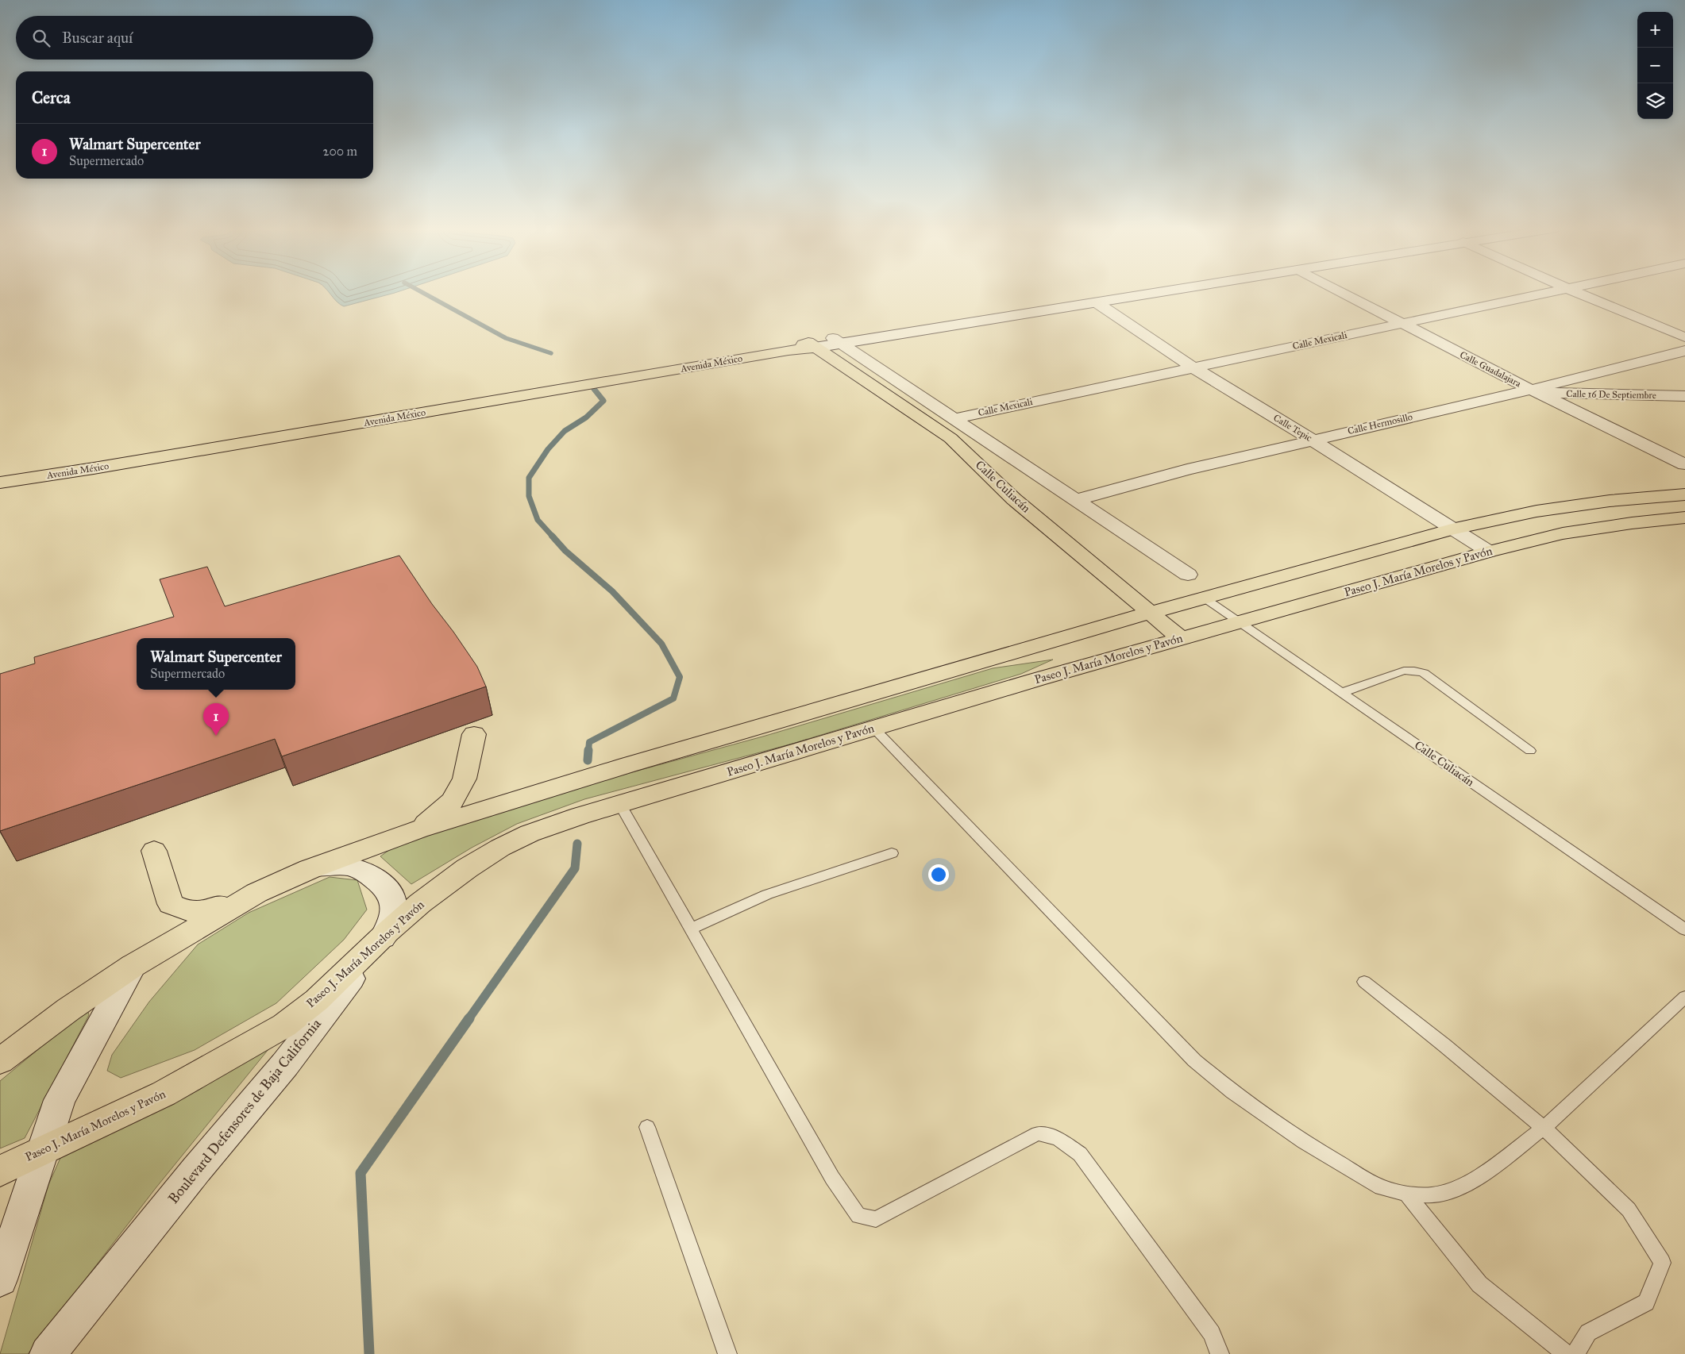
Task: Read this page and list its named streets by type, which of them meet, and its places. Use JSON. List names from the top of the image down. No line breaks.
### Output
{"streets":{"highway":["Avenida México","Calle Culiacán","Paseo J. María Morelos y Pavón"],"street":["Calle Mexicali","Calle Guadalajara","Calle 16 De Septiembre","Calle Hermosillo","Calle Tepic","Boulevard Defensores de Baja California"]},"crossings":[["Calle Mexicali","Calle Guadalajara"],["Calle Mexicali","Calle Tepic"],["Calle Mexicali","Calle Culiacán"],["Avenida México","Calle Tepic"],["Avenida México","Calle Culiacán"],["Calle Guadalajara","Calle 16 De Septiembre"],["Calle Guadalajara","Calle Hermosillo"],["Calle 16 De Septiembre","Calle Hermosillo"],["Calle Hermosillo","Calle Tepic"],["Calle Hermosillo","Calle Culiacán"],["Calle Tepic","Paseo J. María Morelos y Pavón"],["Calle Culiacán","Paseo J. María Morelos y Pavón"],["Paseo J. María Morelos y Pavón","Boulevard Defensores de Baja California"]],"page":{"map_buttons":["+","−"],"search":"Buscar aquí","heading":"Cerca","list":[{"mark":"1","name":"Walmart Supercenter","note":"Supermercado","value":"200 m"}],"popup":["Walmart Supercenter","Supermercado"],"pins":"1"}}
